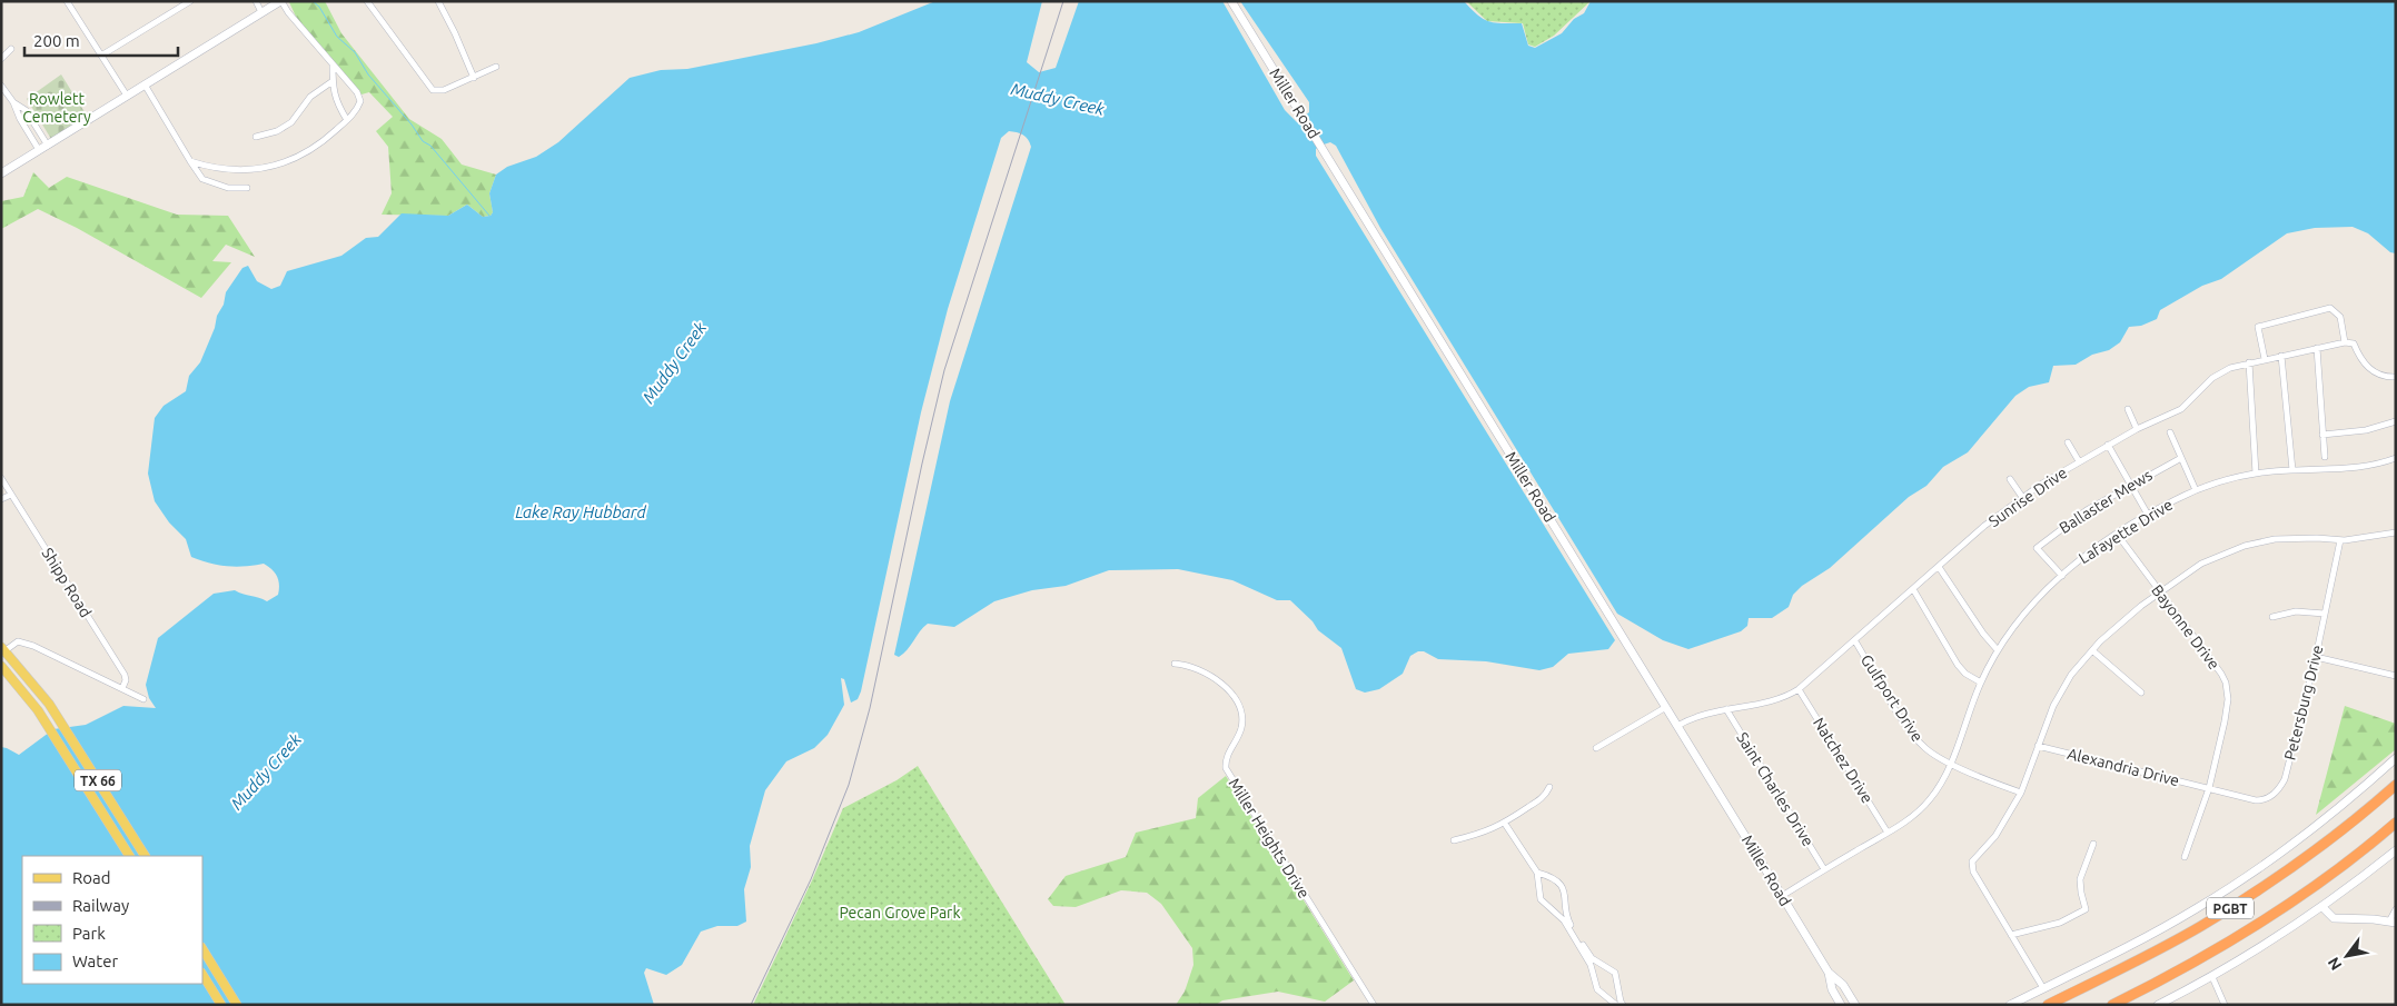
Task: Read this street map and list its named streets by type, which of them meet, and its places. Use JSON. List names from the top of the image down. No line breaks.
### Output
{"streets":{"highway":["PGBT"],"main road":["Miller Road","TX 66"],"street":["Sunrise Drive","Ballaster Mews","Lafayette Drive","Shipp Road","Bayonne Drive","Gulfport Drive","Petersburg Drive","Natchez Drive","Alexandria Drive","Saint Charles Drive","Miller Heights Drive"]},"crossings":[["Miller Road","Sunrise Drive"],["Miller Road","Lafayette Drive"],["Sunrise Drive","Gulfport Drive"],["Sunrise Drive","Natchez Drive"],["Sunrise Drive","Saint Charles Drive"],["Ballaster Mews","Lafayette Drive"],["Lafayette Drive","Bayonne Drive"],["Lafayette Drive","Gulfport Drive"],["Lafayette Drive","Natchez Drive"],["Lafayette Drive","Saint Charles Drive"],["Bayonne Drive","Petersburg Drive"],["Bayonne Drive","Alexandria Drive"],["Petersburg Drive","Alexandria Drive"]],"water":["Muddy Creek","Lake Ray Hubbard"],"parks":["Rowlett Cemetery","Pecan Grove Park"],"legend":["Road","Railway","Park","Water"],"scale_bar":"200 m","north":"bottom left"}
